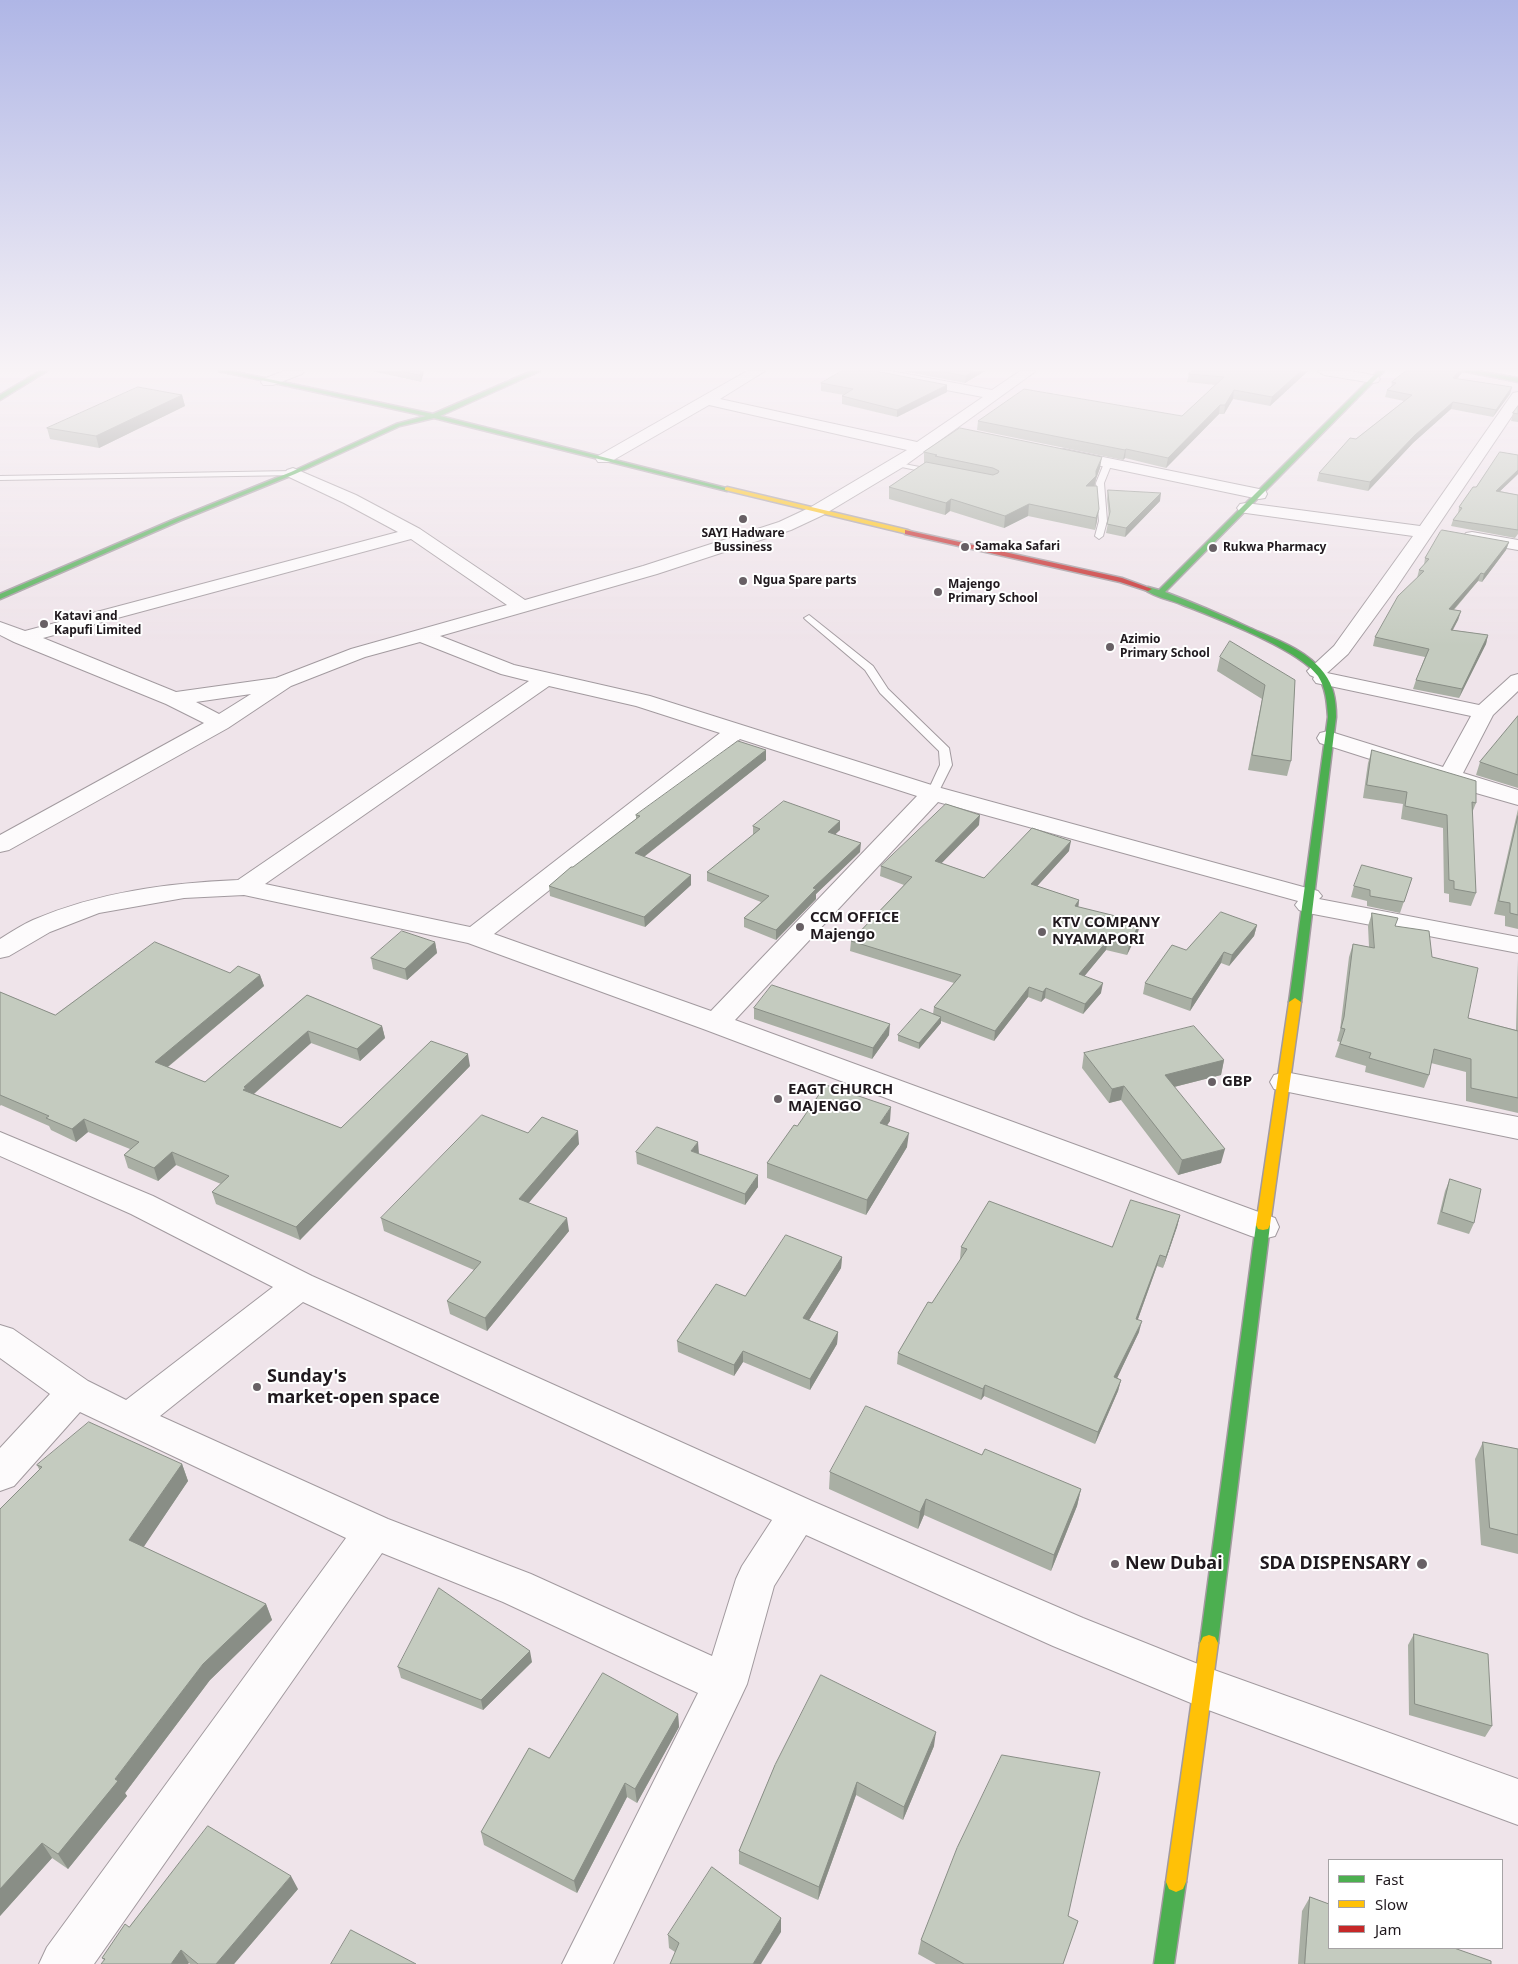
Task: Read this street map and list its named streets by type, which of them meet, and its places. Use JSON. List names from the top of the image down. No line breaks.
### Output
{"places":["SAYI Hadware Bussiness","Samaka Safari","Rukwa Pharmacy","Ngua Spare parts","Majengo Primary School","Katavi and Kapufi Limited","Azimio Primary School","CCM OFFICE Majengo","KTV COMPANY NYAMAPORI","GBP","EAGT CHURCH MAJENGO","Sunday's market-open space","New Dubai","SDA DISPENSARY"],"legend":["Fast","Slow","Jam"]}
